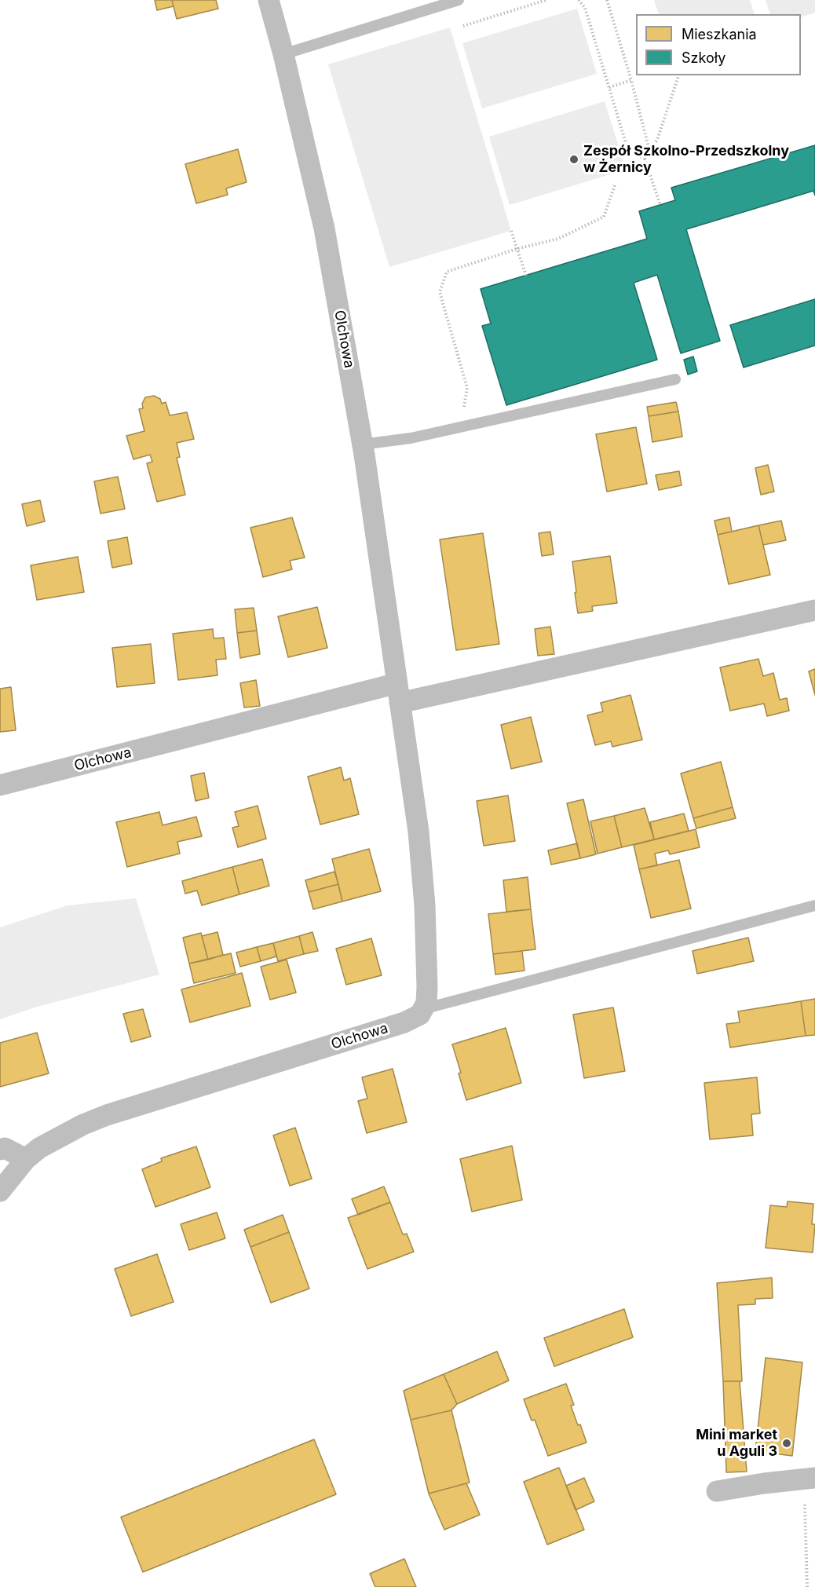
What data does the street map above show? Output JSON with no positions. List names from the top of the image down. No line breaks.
{"streets":{"street":["Olchowa"]},"places":["Zespół Szkolno-Przedszkolny w Żernicy","Mini market u Aguli 3"],"legend":["Mieszkania","Szkoły"]}
